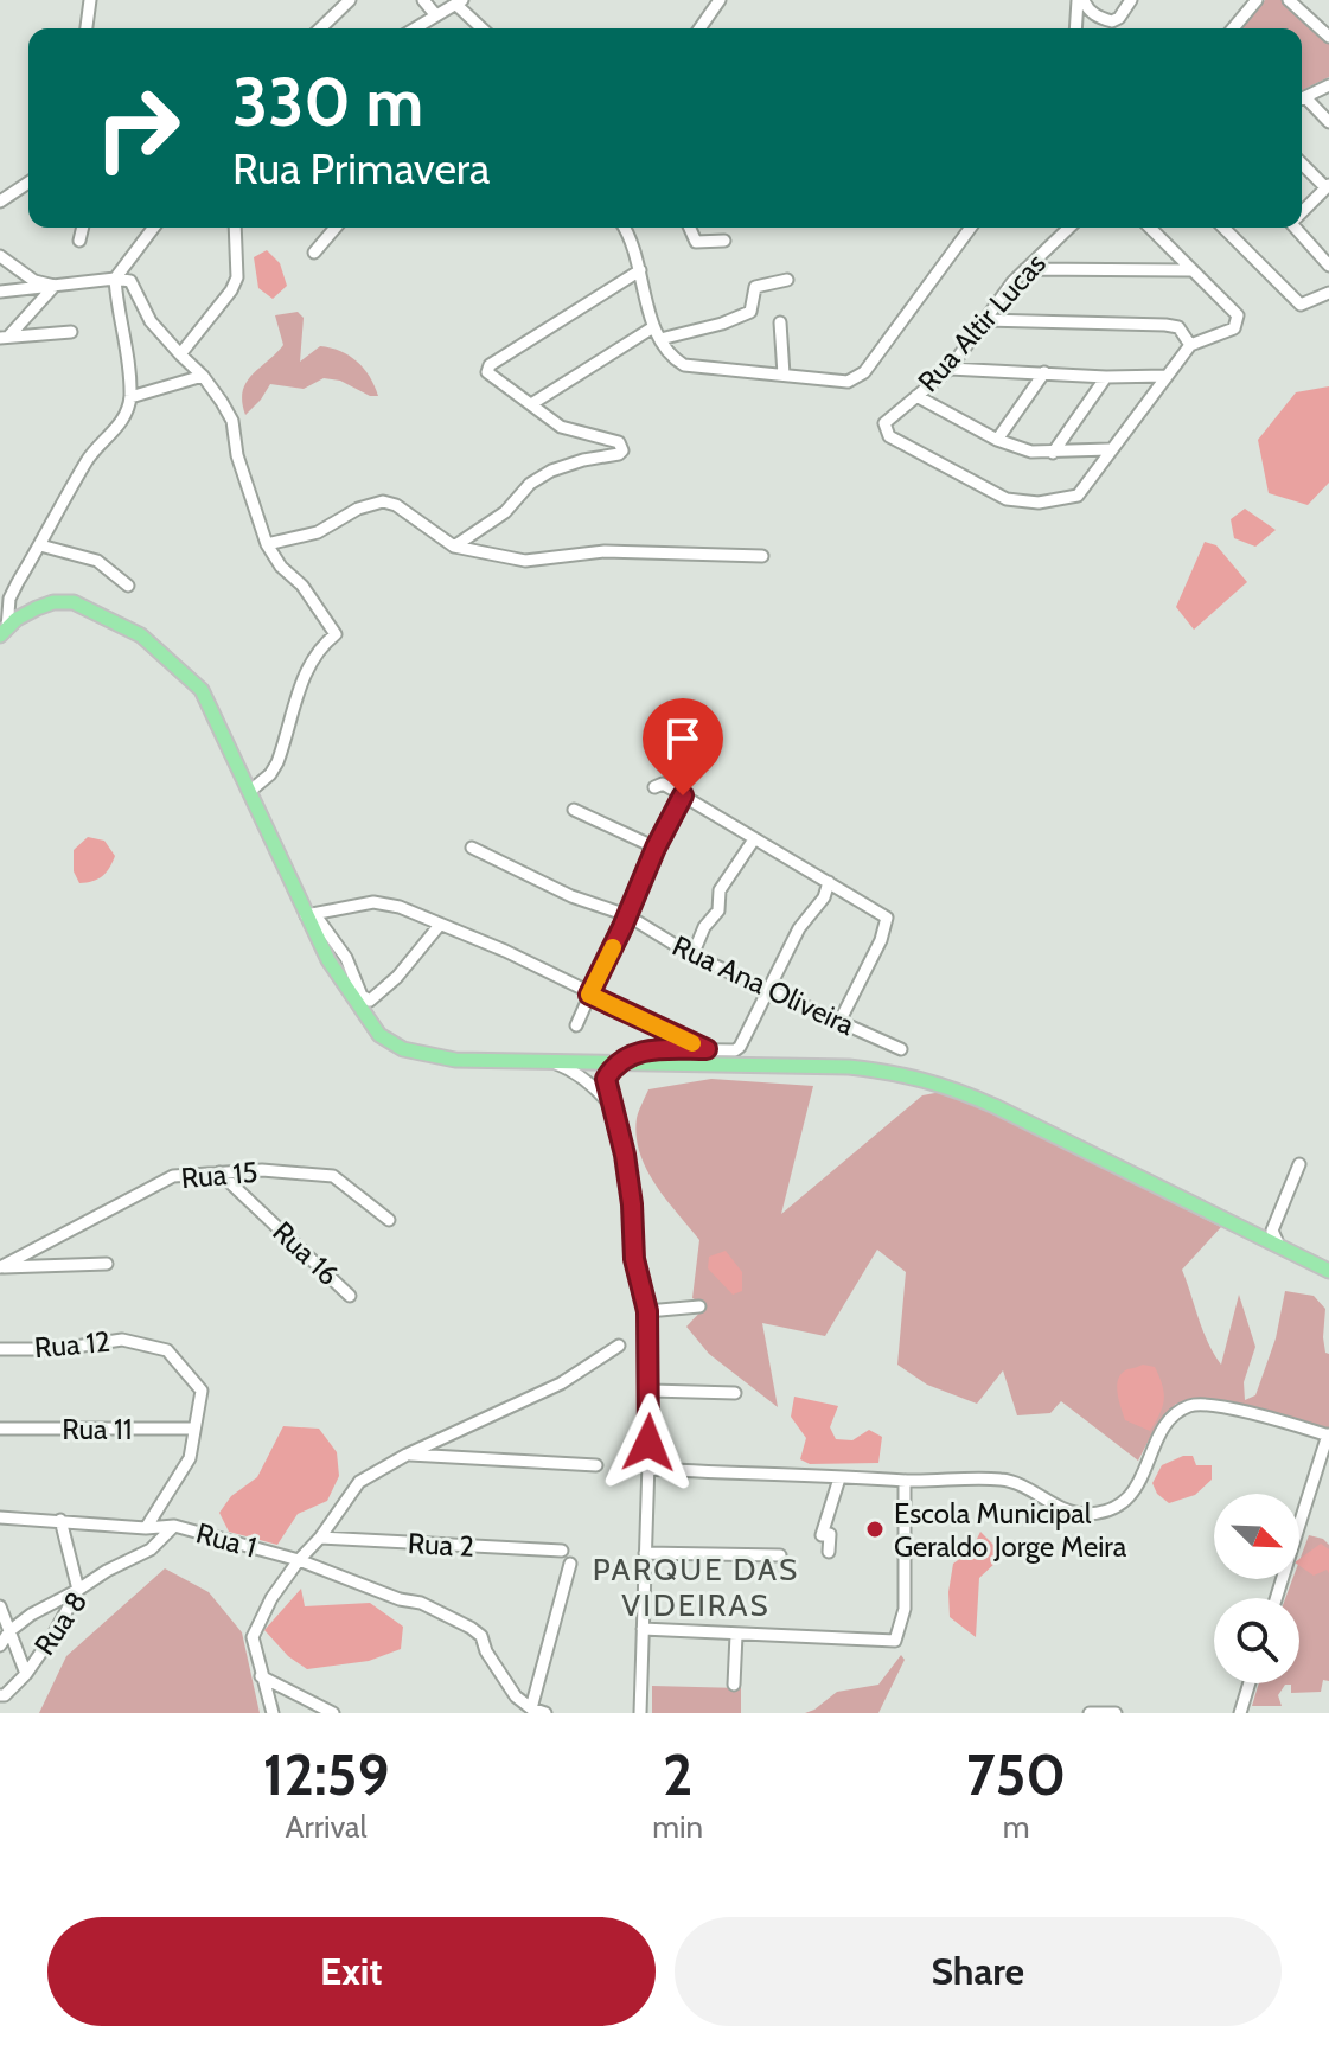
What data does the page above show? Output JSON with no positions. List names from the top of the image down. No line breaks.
{"streets":{"street":["Rua Altir Lucas","Rua Ana Oliveira","Rua 15","Rua 16","Rua 12","Rua 11","Rua 1","Rua 2","Rua 8"]},"crossings":[["Rua 15","Rua 16"],["Rua 12","Rua 11"],["Rua 12","Rua 1"],["Rua 1","Rua 8"]],"districts":["PARQUE DAS VIDEIRAS"],"places":["Escola Municipal Geraldo Jorge Meira"],"north":"bottom right","page":{"turn":["330 m","Rua Primavera"],"eta":["12:59","Arrival","2","min","750","m"],"buttons":["Exit","Share"]}}
